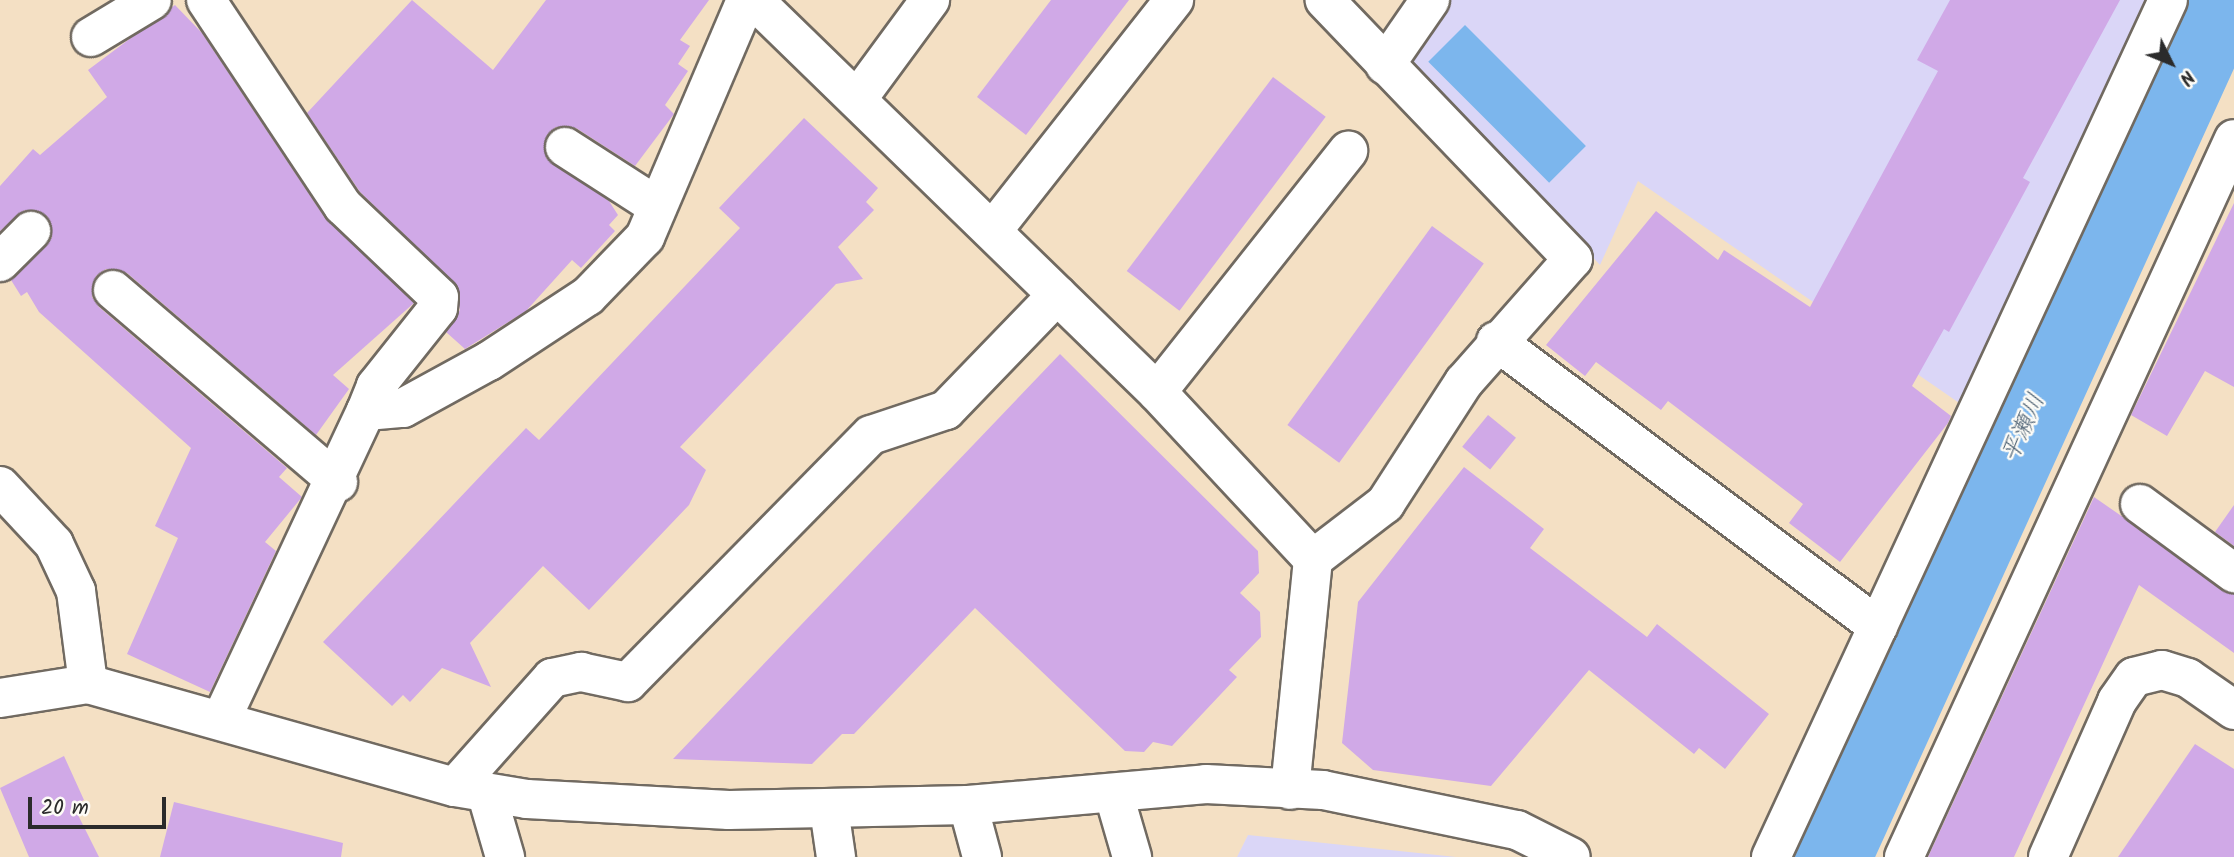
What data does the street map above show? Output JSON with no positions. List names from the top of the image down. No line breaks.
{"water":["平瀬川"],"scale_bar":"20 m","north":"bottom right"}
